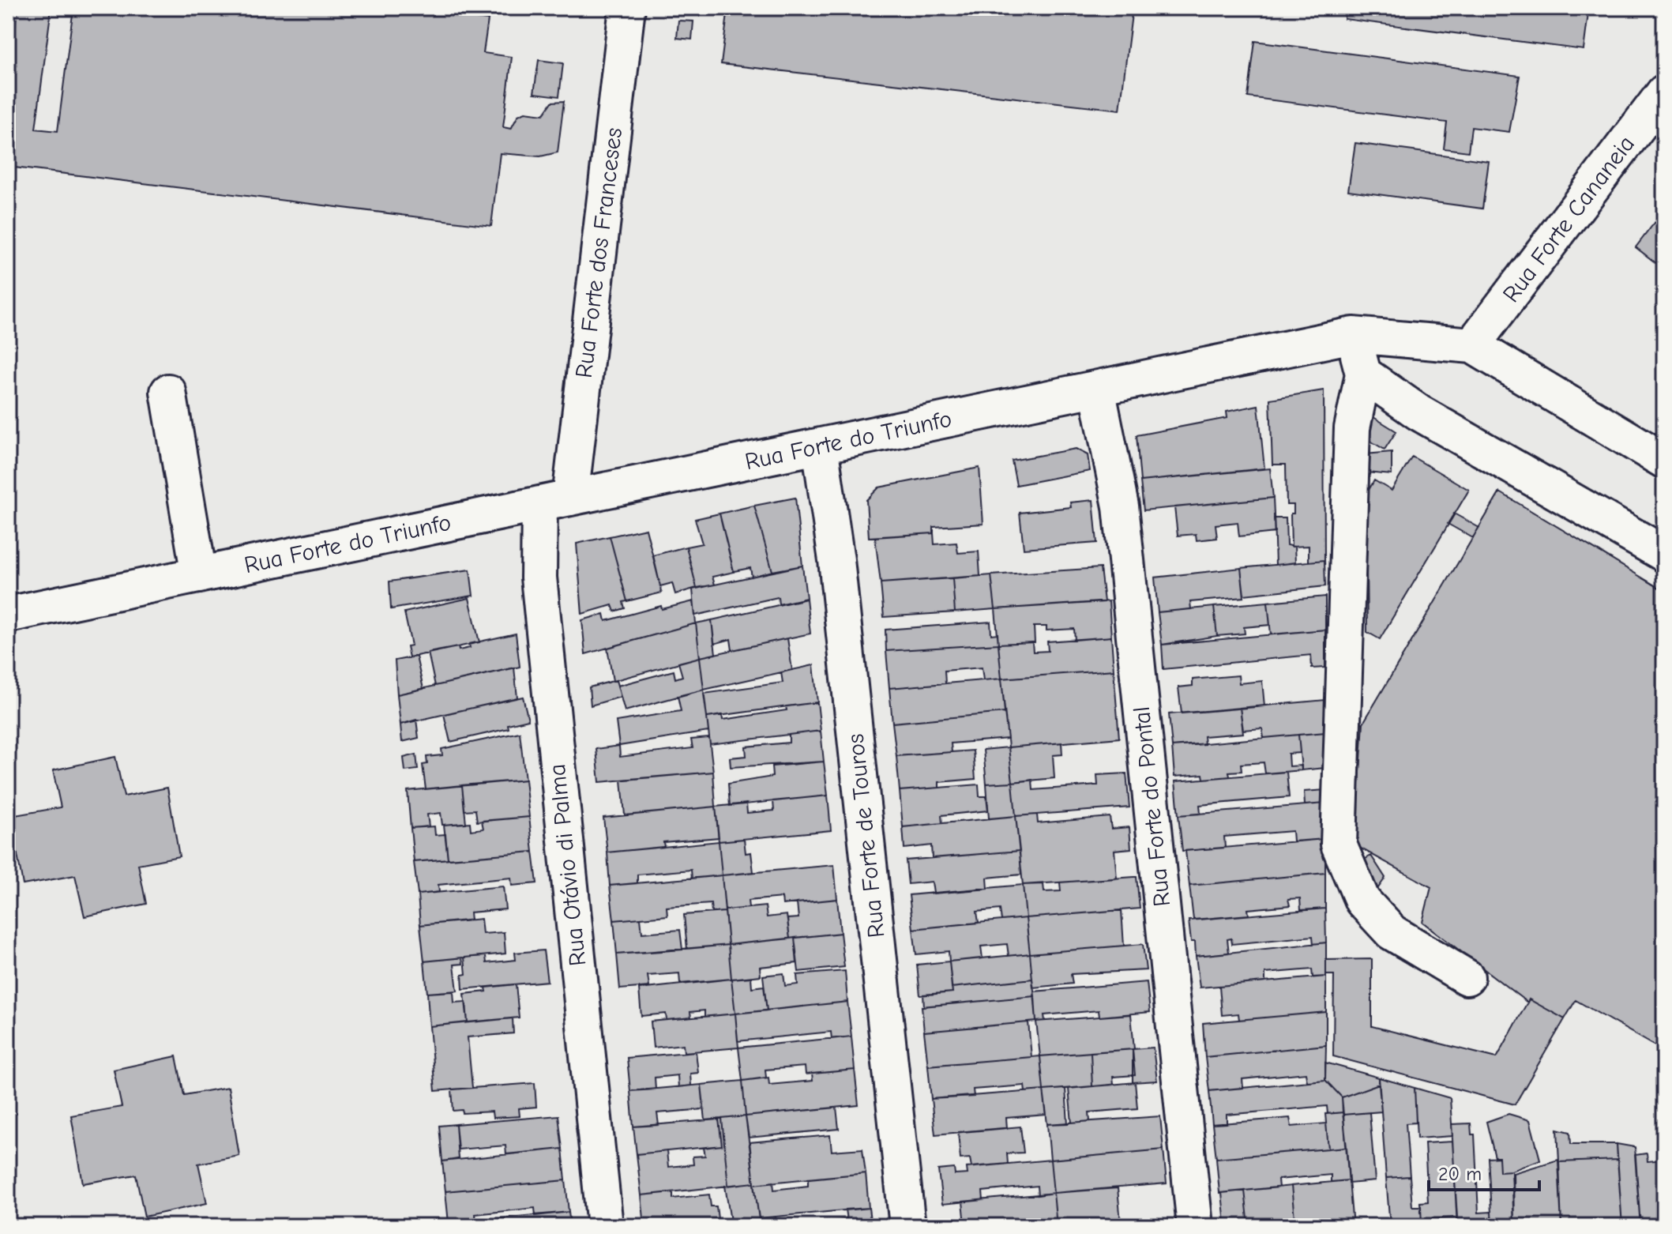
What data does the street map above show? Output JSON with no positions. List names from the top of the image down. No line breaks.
{"streets":{"street":["Rua Forte Cananeia","Rua Forte dos Franceses","Rua Forte do Triunfo","Rua Forte do Pontal","Rua Forte de Touros","Rua Otávio di Palma"]},"crossings":[["Rua Forte Cananeia","Rua Forte do Triunfo"],["Rua Forte dos Franceses","Rua Forte do Triunfo"],["Rua Forte dos Franceses","Rua Otávio di Palma"],["Rua Forte do Triunfo","Rua Forte do Pontal"],["Rua Forte do Triunfo","Rua Forte de Touros"],["Rua Forte do Triunfo","Rua Otávio di Palma"]],"scale_bar":"20 m"}
